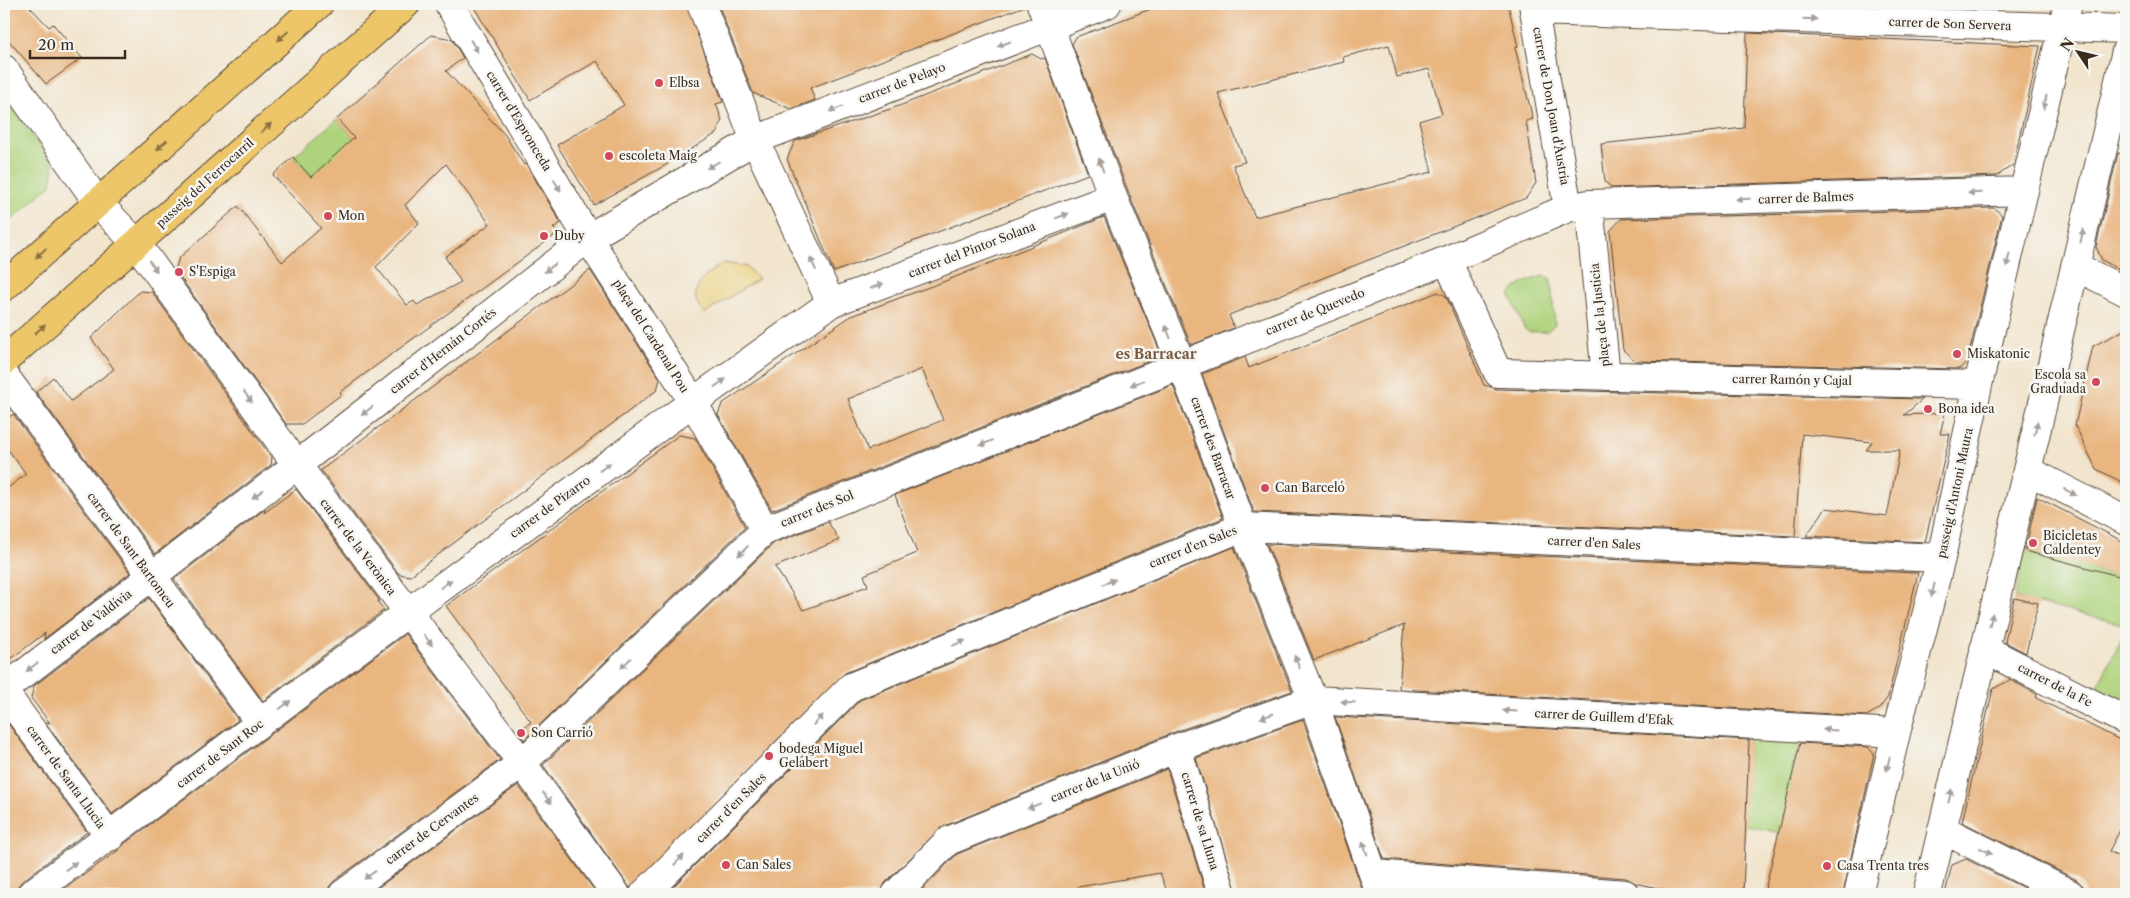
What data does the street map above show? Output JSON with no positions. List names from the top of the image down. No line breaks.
{"streets":{"main road":["passeig del Ferrocarril"],"street":["carrer de Son Servera","carrer de Pelayo","carrer de Don Joan d'Àustria","carrer d'Espronceda","carrer de Balmes","carrer del Pintor Solana","carrer de Quevedo","plaça de la Justícia","plaça del Cardenal Pou","carrer d'Hernán Cortés","carrer Ramón y Cajal","carrer des Barracar","passeig d'Antoni Maura","carrer de Pizarro","carrer des Sol","carrer d'en Sales","carrer de la Verònica","carrer de Sant Bartomeu","carrer de Valdívia","carrer de la Fe","carrer de Guillem d'Efak","carrer de Sant Roc","carrer de Santa Llucia","carrer de la Unió","carrer de sa Lluna","carrer de Cervantes"]},"crossings":[["carrer de Son Servera","carrer de Don Joan d'Àustria"],["carrer de Son Servera","passeig d'Antoni Maura"],["carrer de Pelayo","carrer des Barracar"],["carrer de Don Joan d'Àustria","carrer de Balmes"],["carrer de Don Joan d'Àustria","plaça de la Justícia"],["carrer d'Espronceda","plaça del Cardenal Pou"],["carrer d'Espronceda","carrer d'Hernán Cortés"],["passeig del Ferrocarril","carrer de la Verònica"],["carrer de Balmes","plaça de la Justícia"],["carrer de Balmes","passeig d'Antoni Maura"],["carrer del Pintor Solana","plaça del Cardenal Pou"],["carrer del Pintor Solana","carrer des Barracar"],["carrer de Quevedo","plaça de la Justícia"],["carrer de Quevedo","carrer des Barracar"],["carrer de Quevedo","carrer des Sol"],["plaça de la Justícia","carrer Ramón y Cajal"],["plaça del Cardenal Pou","carrer d'Hernán Cortés"],["plaça del Cardenal Pou","carrer de Pizarro"],["carrer d'Hernán Cortés","carrer de la Verònica"],["carrer d'Hernán Cortés","carrer de Valdívia"],["carrer Ramón y Cajal","passeig d'Antoni Maura"],["carrer des Barracar","carrer des Sol"],["carrer des Barracar","carrer d'en Sales"],["carrer des Barracar","carrer de Guillem d'Efak"],["carrer des Barracar","carrer de la Unió"],["passeig d'Antoni Maura","carrer d'en Sales"],["passeig d'Antoni Maura","carrer de Guillem d'Efak"],["carrer de Pizarro","carrer de la Verònica"],["carrer de Pizarro","carrer de Sant Roc"],["carrer des Sol","carrer de la Verònica"],["carrer des Sol","carrer de Cervantes"],["carrer de la Verònica","carrer de Valdívia"],["carrer de la Verònica","carrer de Sant Roc"],["carrer de la Verònica","carrer de Cervantes"],["carrer de Sant Bartomeu","carrer de Valdívia"],["carrer de Sant Bartomeu","carrer de Sant Roc"],["carrer de Valdívia","carrer de Santa Llucia"],["carrer de Guillem d'Efak","carrer de la Unió"],["carrer de Sant Roc","carrer de Santa Llucia"],["carrer de la Unió","carrer de sa Lluna"]],"one_way":["carrer de Son Servera","carrer de Pelayo","carrer de Balmes","carrer del Pintor Solana","carrer d'Hernán Cortés","carrer des Barracar","carrer de Pizarro","carrer des Sol","carrer d'en Sales","carrer de la Verònica","carrer de Valdívia","carrer de Sant Roc","carrer de la Unió","carrer de Cervantes"],"districts":["es Barracar"],"places":["Elbsa","escoleta Maig","Mon","Duby","S'Espiga","Miskatonic","Escola sa Graduada","Bona idea","Can Barceló","Bicicletas Caldentey","Son Carrió","bodega Miguel Gelabert","Can Sales","Casa Trenta tres"],"scale_bar":"20 m","north":"top left"}
